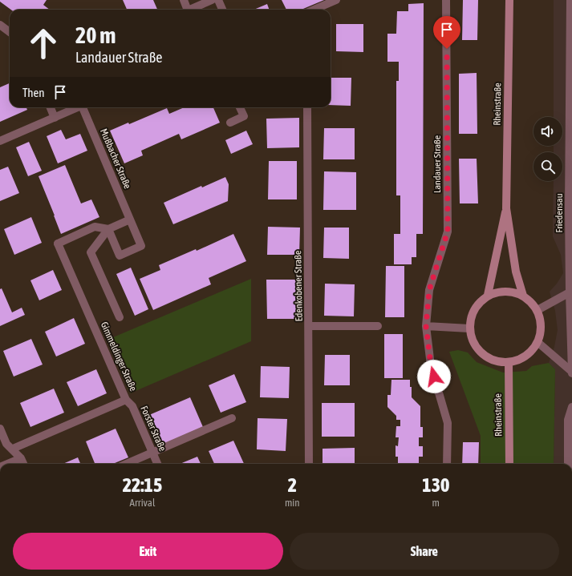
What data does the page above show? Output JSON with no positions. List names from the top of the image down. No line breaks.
{"streets":{"main road":["Rheinstraße"],"street":["Mußbacher Straße","Landauer Straße","Friedensau","Edenkobener Straße","Gimmeldinger Straße","Forster Straße"]},"crossings":[["Mußbacher Straße","Gimmeldinger Straße"],["Gimmeldinger Straße","Forster Straße"]],"page":{"turn":["20 m","Landauer Straße"],"then":"Then","eta":["22:15","Arrival","2","min","130","m"],"buttons":["Exit","Share"]}}
